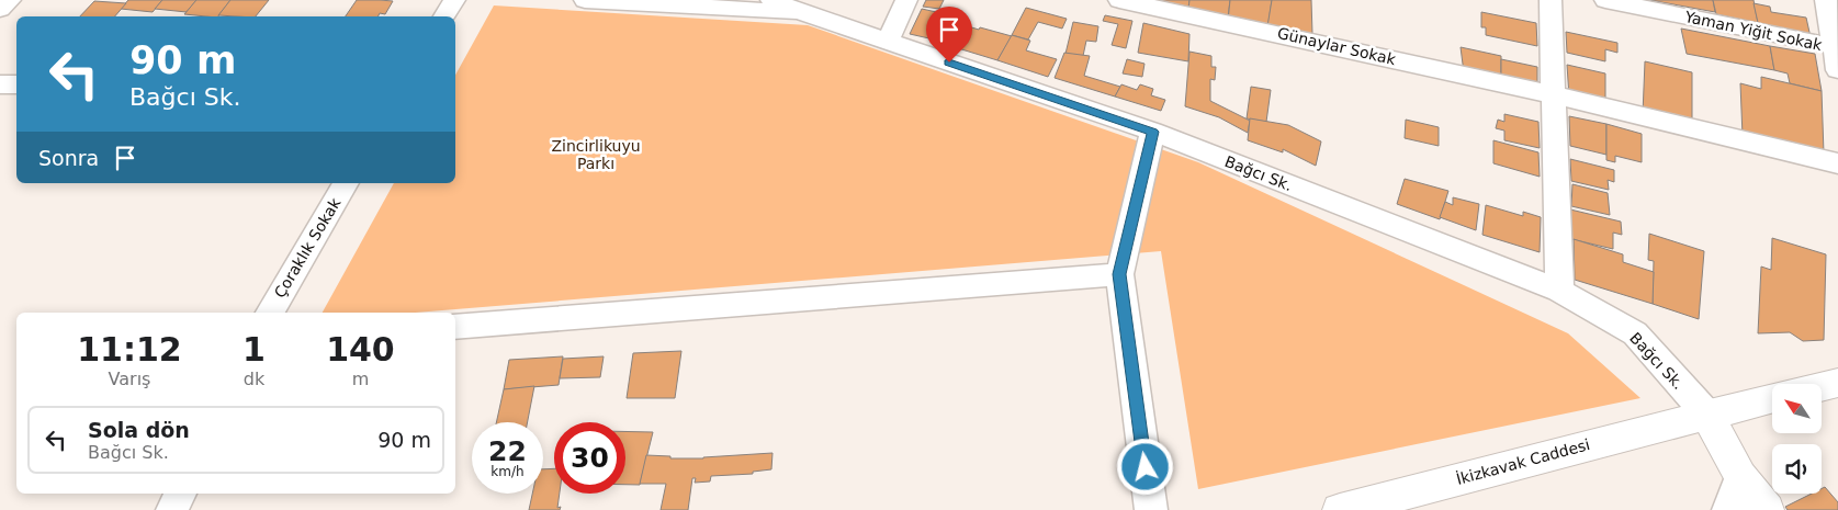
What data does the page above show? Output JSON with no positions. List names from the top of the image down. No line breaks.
{"streets":{"street":["Yaman Yiğit Sokak","Günaylar Sokak","Bağcı Sk.","Çoraklık Sokak","İkizkavak Caddesi"]},"crossings":[["Bağcı Sk.","İkizkavak Caddesi"]],"parks":["Zincirlikuyu Parkı"],"north":"top left","page":{"turn":["90 m","Bağcı Sk."],"then":"Sonra","eta":["11:12","Varış","1","dk","140","m"],"list":[{"name":"Sola dön","note":"Bağcı Sk.","value":"90 m"}],"speed":"22 km/h","limit":"30"}}
